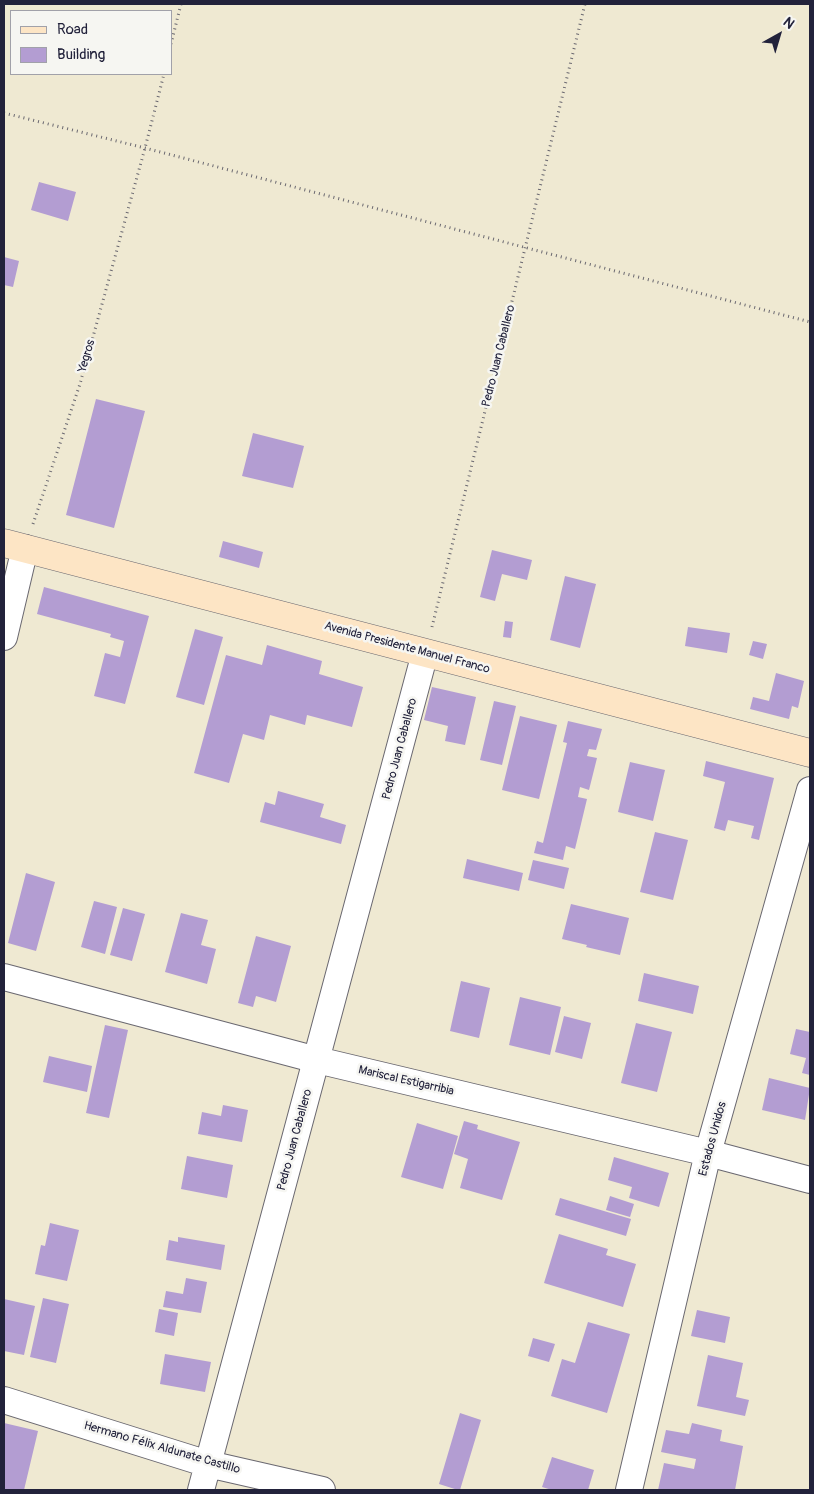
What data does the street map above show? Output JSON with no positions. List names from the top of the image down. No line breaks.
{"streets":{"main road":["Avenida Presidente Manuel Franco"],"street":["Pedro Juan Caballero","Mariscal Estigarribia","Estados Unidos","Hermano Félix Aldunate Castillo"],"path":["Yegros"]},"crossings":[["Yegros","Avenida Presidente Manuel Franco"],["Pedro Juan Caballero","Avenida Presidente Manuel Franco"],["Pedro Juan Caballero","Mariscal Estigarribia"],["Pedro Juan Caballero","Hermano Félix Aldunate Castillo"],["Mariscal Estigarribia","Estados Unidos"]],"legend":["Road","Building"],"north":"top right"}
